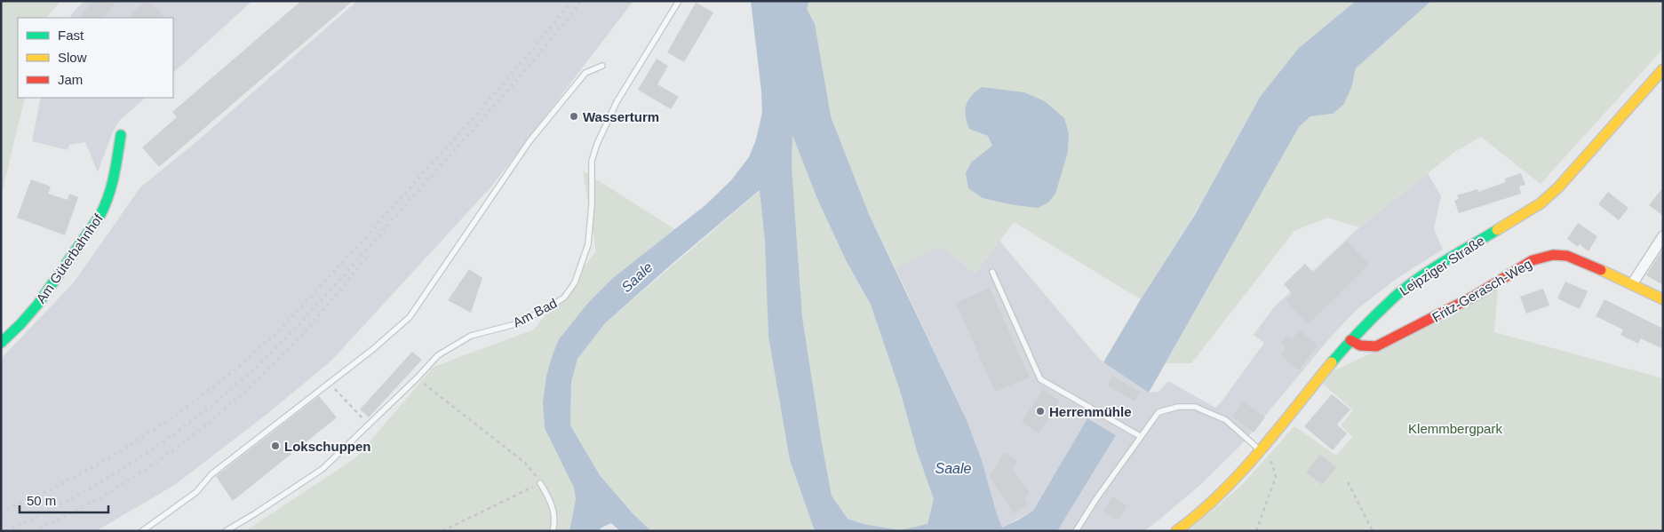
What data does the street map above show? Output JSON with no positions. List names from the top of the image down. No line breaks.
{"streets":{"street":["Am Güterbahnhof","Leipziger Straße","Fritz-Gerasch-Weg"],"lane":["Am Bad"]},"crossings":[["Leipziger Straße","Fritz-Gerasch-Weg"]],"water":["Saale"],"parks":["Klemmbergpark"],"places":["Wasserturm","Herrenmühle","Lokschuppen"],"legend":["Fast","Slow","Jam"],"scale_bar":"50 m"}
